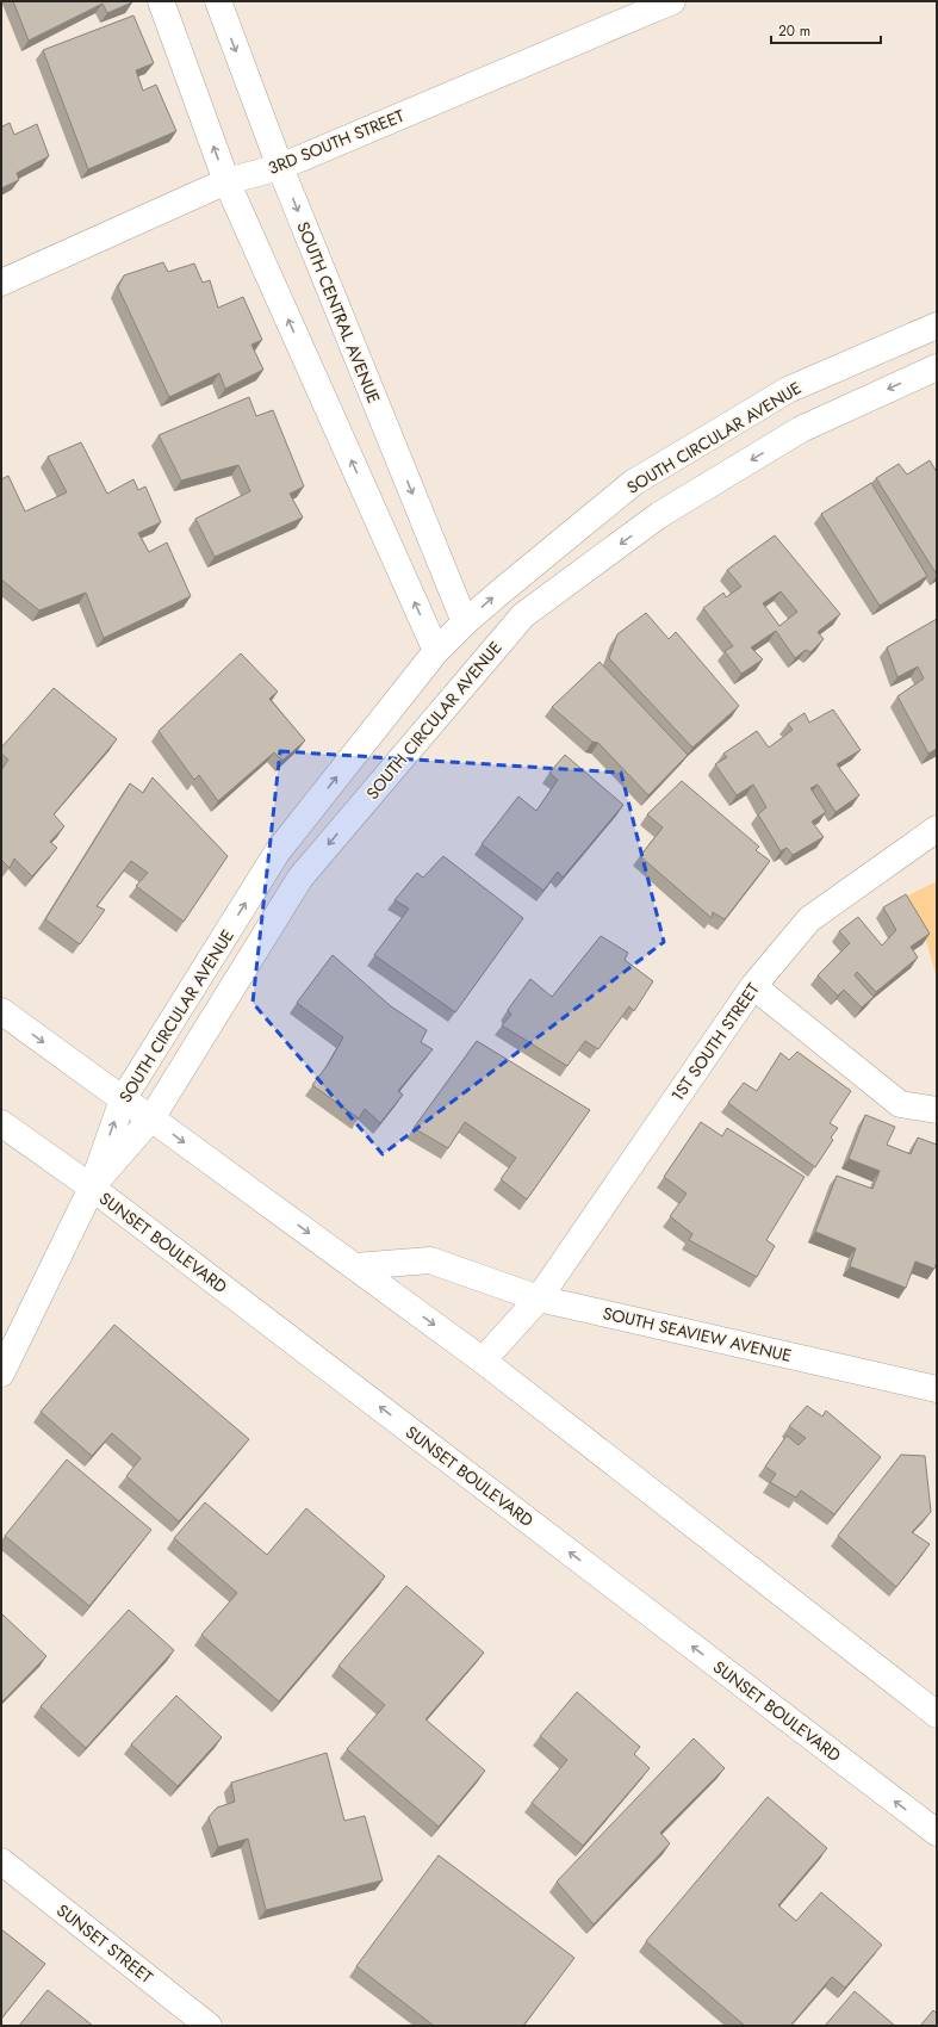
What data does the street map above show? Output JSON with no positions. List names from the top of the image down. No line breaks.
{"streets":{"main road":["3RD SOUTH STREET","SOUTH CENTRAL AVENUE","SOUTH CIRCULAR AVENUE","1ST SOUTH STREET","SUNSET BOULEVARD","SOUTH SEAVIEW AVENUE","SUNSET STREET"]},"crossings":[["3RD SOUTH STREET","SOUTH CENTRAL AVENUE"],["SOUTH CENTRAL AVENUE","SOUTH CIRCULAR AVENUE"],["SOUTH CIRCULAR AVENUE","SUNSET BOULEVARD"],["1ST SOUTH STREET","SOUTH SEAVIEW AVENUE"]],"scale_bar":"20 m"}
